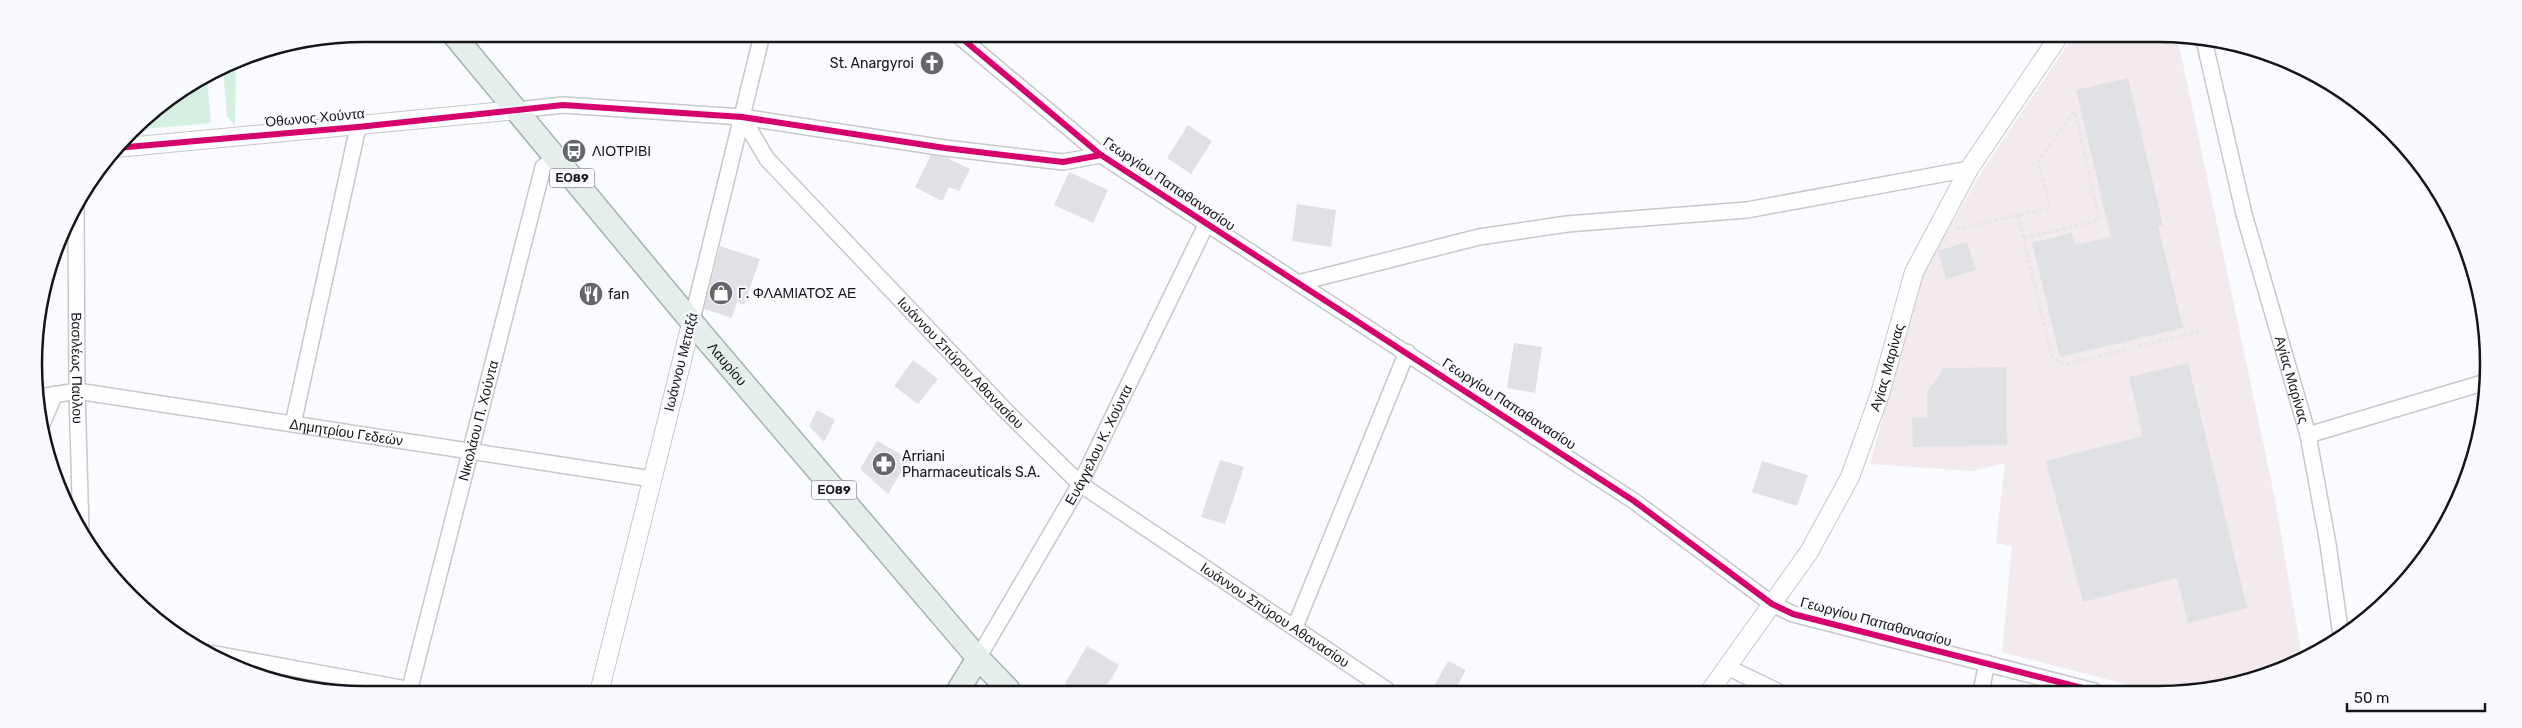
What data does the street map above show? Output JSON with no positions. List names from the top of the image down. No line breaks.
{"streets":{"main road":["ΕΟ89","Λαυρίου"],"street":["Όθωνος Χούντα","Γεωργίου Παπαθανασίου","Ιωάννου Μεταξά","Ιωάννου Σπύρου Αθανασίου","Αγίας Μαρίνας","Βασιλέως Παύλου","Νικολάου Π. Χούντα","Δημητρίου Γεδεών","Ευάγγελου Κ. Χούντα"]},"crossings":[["Όθωνος Χούντα","Λαυρίου"],["Γεωργίου Παπαθανασίου","Αγίας Μαρίνας"],["Γεωργίου Παπαθανασίου","Ευάγγελου Κ. Χούντα"],["Ιωάννου Μεταξά","Ιωάννου Σπύρου Αθανασίου"],["Ιωάννου Μεταξά","Λαυρίου"],["Ιωάννου Μεταξά","Δημητρίου Γεδεών"],["Ιωάννου Σπύρου Αθανασίου","Ευάγγελου Κ. Χούντα"],["Λαυρίου","Νικολάου Π. Χούντα"],["Λαυρίου","Ευάγγελου Κ. Χούντα"],["Βασιλέως Παύλου","Δημητρίου Γεδεών"],["Νικολάου Π. Χούντα","Δημητρίου Γεδεών"]],"places":{"church":["St. Anargyroi"],"bus stop":["ΛΙΟΤΡΙΒΙ"],"shop":["Γ. ΦΛΑΜΙΑΤΟΣ ΑΕ"],"restaurant":["fan"],"pharmacy":["Arriani Pharmaceuticals S.A."]},"scale_bar":"50 m"}
